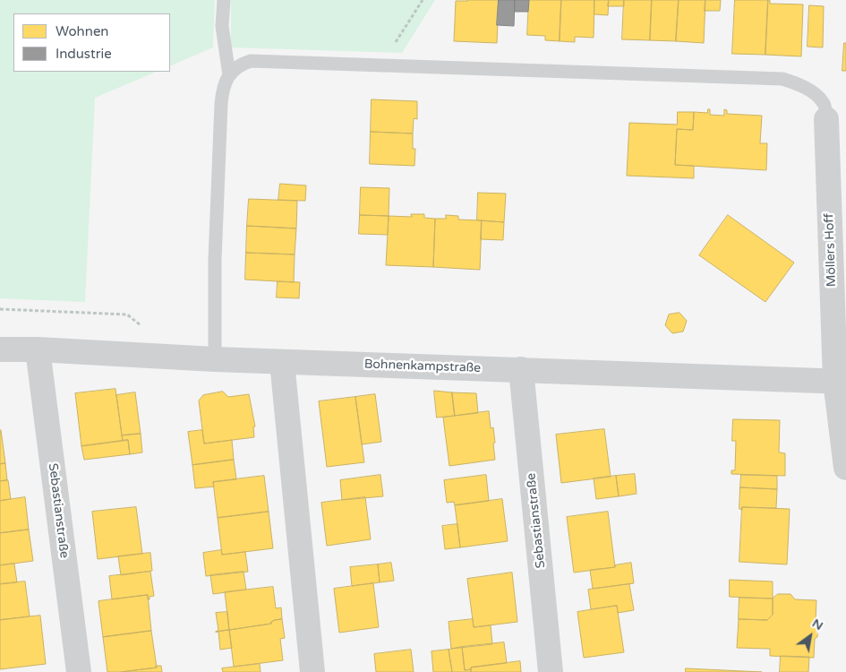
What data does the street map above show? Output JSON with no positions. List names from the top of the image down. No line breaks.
{"streets":{"street":["Möllers Hoff","Bohnenkampstraße","Sebastianstraße"]},"crossings":[["Möllers Hoff","Bohnenkampstraße"],["Bohnenkampstraße","Sebastianstraße"]],"legend":["Wohnen","Industrie"],"north":"top right"}
